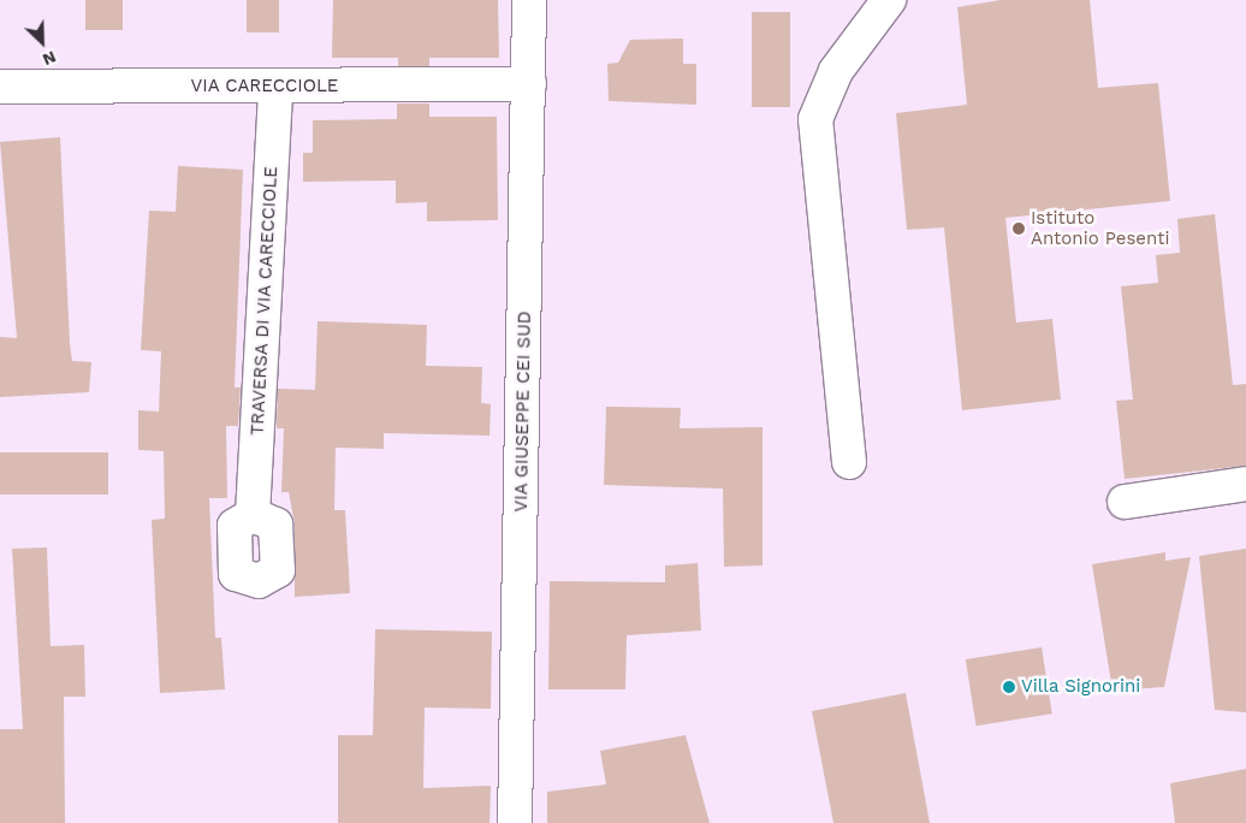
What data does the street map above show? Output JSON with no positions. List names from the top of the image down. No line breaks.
{"streets":{"street":["VIA CARECCIOLE","TRAVERSA DI VIA CARECCIOLE","VIA GIUSEPPE CEI SUD"]},"crossings":[["VIA CARECCIOLE","TRAVERSA DI VIA CARECCIOLE"],["VIA CARECCIOLE","VIA GIUSEPPE CEI SUD"]],"places":["Istituto Antonio Pesenti","Villa Signorini"],"north":"bottom right"}
